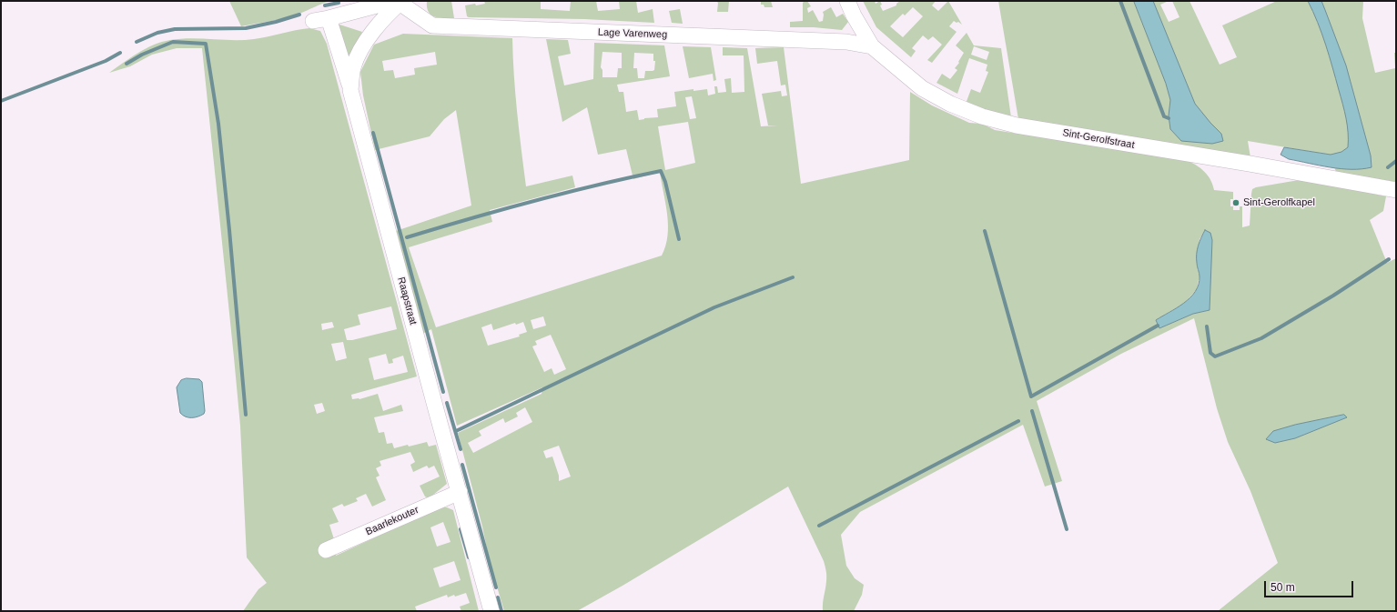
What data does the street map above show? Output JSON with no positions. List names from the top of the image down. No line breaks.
{"streets":{"street":["Lage Varenweg","Sint-Gerolfstraat","Raapstraat","Baarlekouter"]},"crossings":[["Lage Varenweg","Sint-Gerolfstraat"],["Lage Varenweg","Raapstraat"],["Raapstraat","Baarlekouter"]],"places":["Sint-Gerolfkapel"],"scale_bar":"50 m"}
